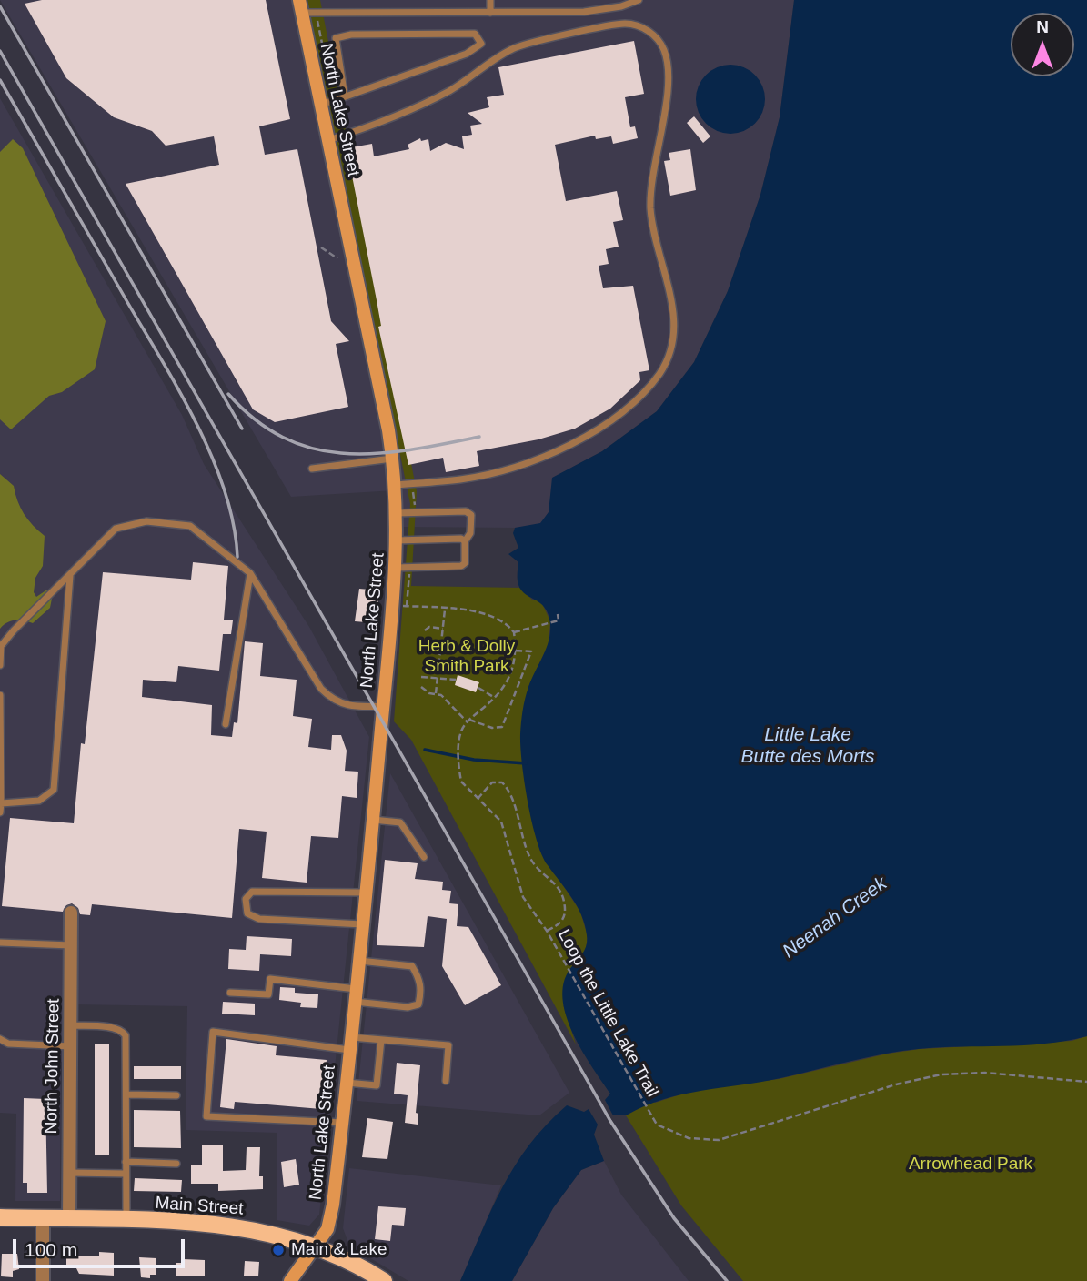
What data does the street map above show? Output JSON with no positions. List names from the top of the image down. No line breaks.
{"streets":{"main road":["North Lake Street","Main Street"],"street":["North John Street"],"path":["Loop the Little Lake Trail"]},"crossings":[["North Lake Street","Main Street"],["North John Street","Main Street"]],"water":["Little Lake Butte des Morts","Neenah Creek"],"parks":["Herb & Dolly Smith Park","Arrowhead Park"],"places":["Main & Lake"],"scale_bar":"100 m","north":"top"}
